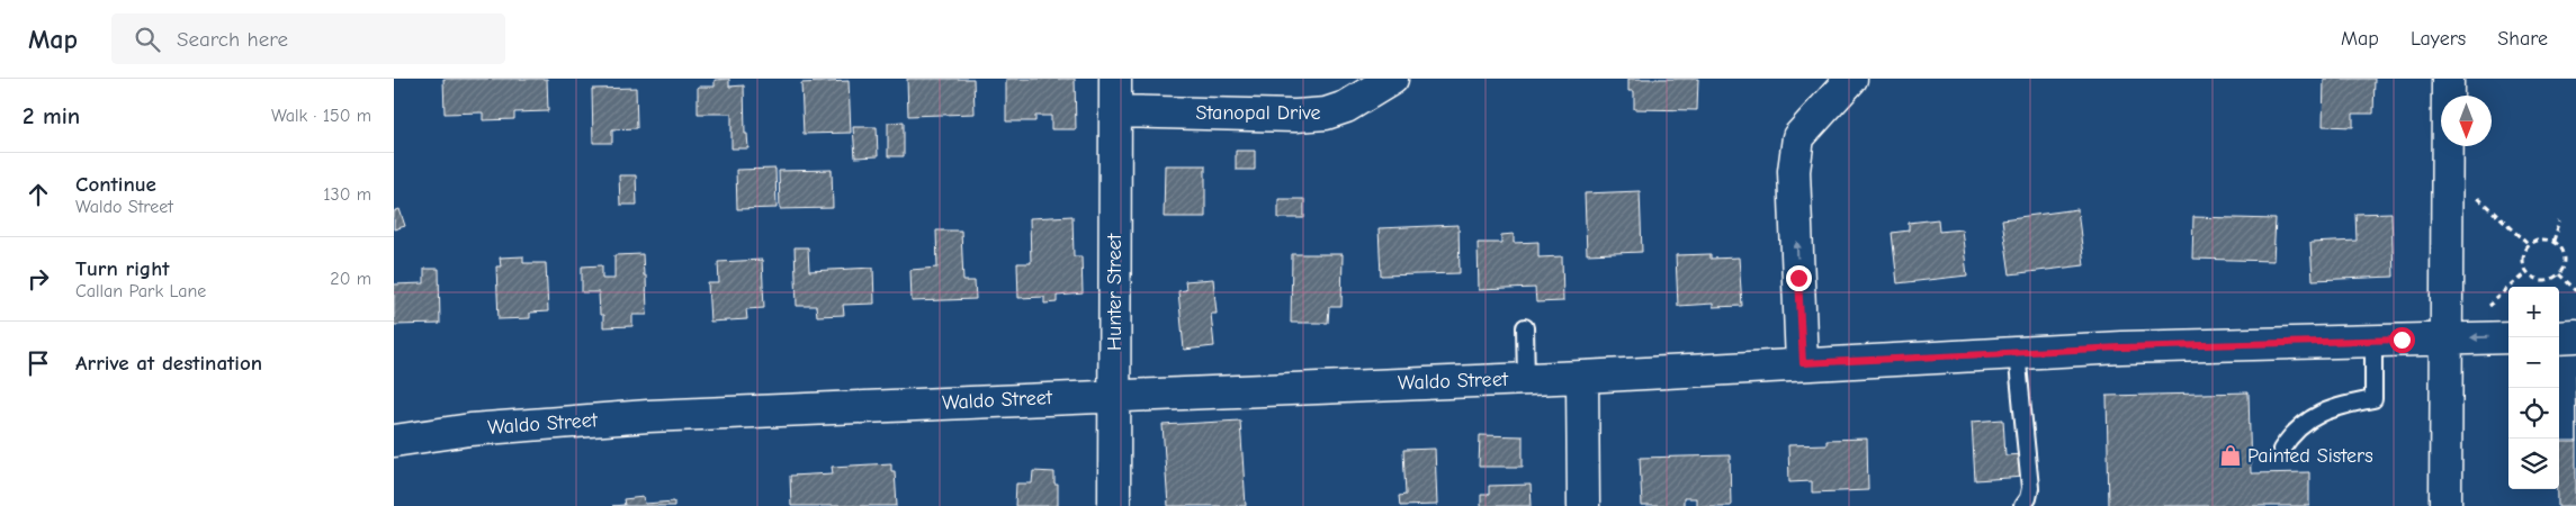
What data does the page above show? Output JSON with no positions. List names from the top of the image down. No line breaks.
{"streets":{"street":["Stanopal Drive","Hunter Street","Waldo Street"]},"crossings":[["Stanopal Drive","Hunter Street"],["Hunter Street","Waldo Street"]],"places":{"shop":["Painted Sisters"]},"north":"bottom","page":{"header":"Map","search":"Search here","nav":["Map","Layers","Share"],"heading":["2 min","Walk · 150 m"],"list":[["Continue","Waldo Street","130 m"],["Turn right","Callan Park Lane","20 m"],"Arrive at destination"],"map_buttons":["+","−"]}}
